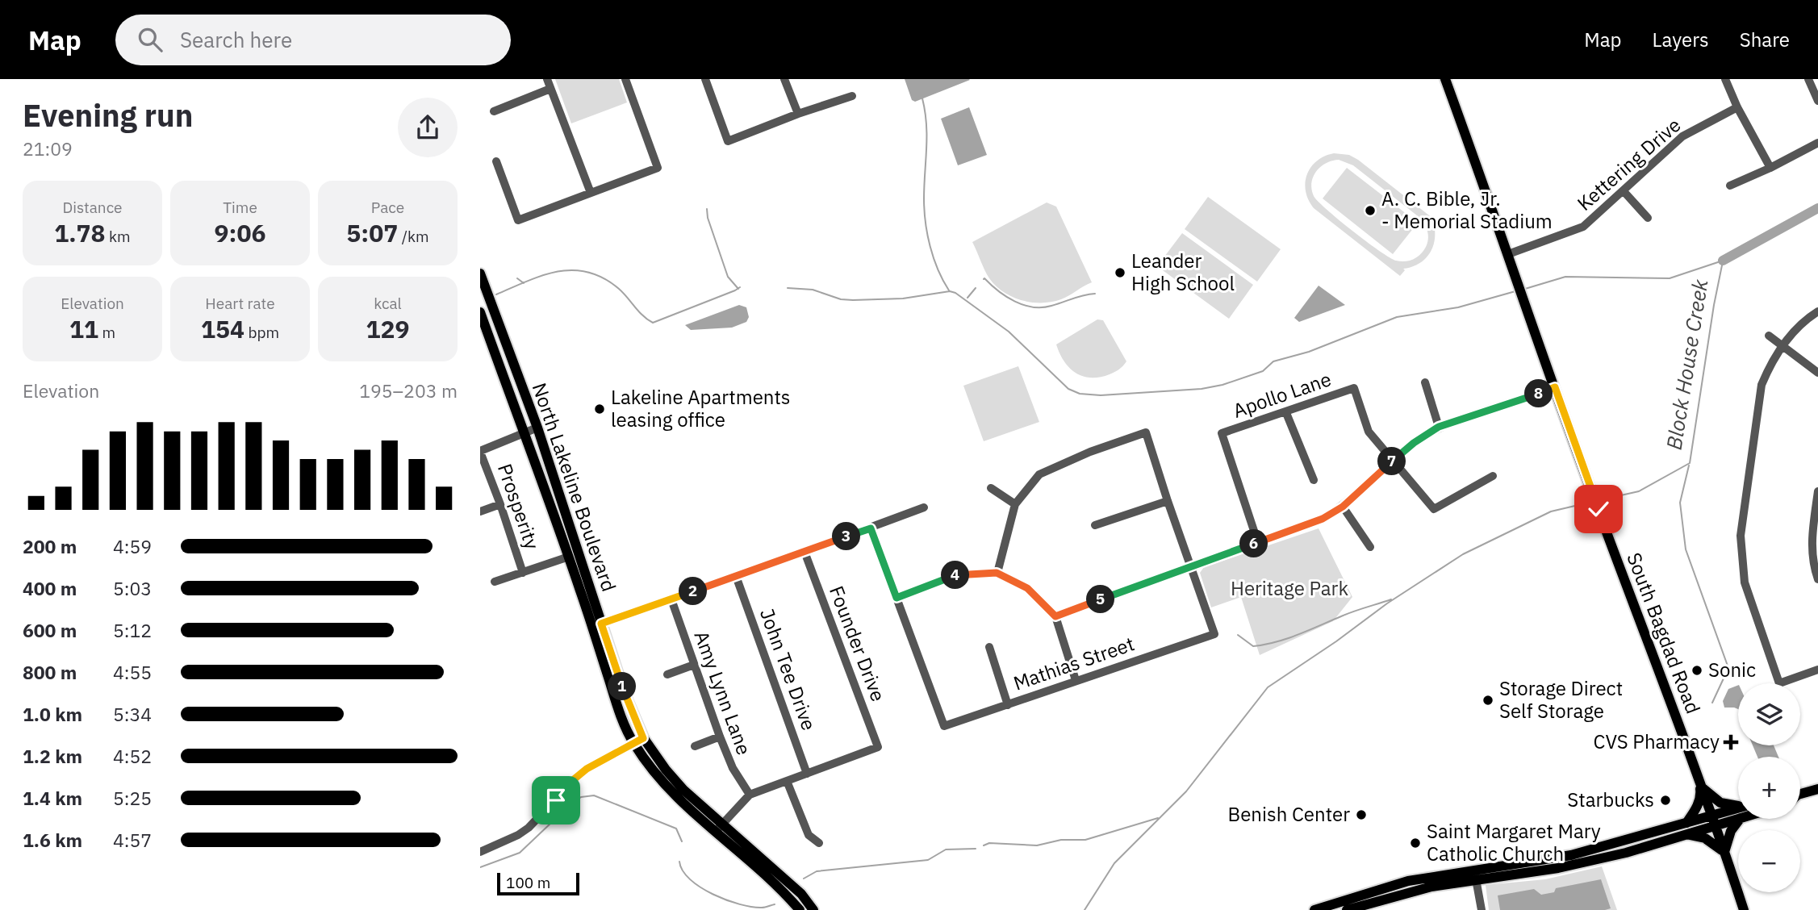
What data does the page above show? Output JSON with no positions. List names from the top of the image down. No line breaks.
{"streets":{"main road":["North Lakeline Boulevard","South Bagdad Road"],"street":["Kettering Drive","Apollo Lane","Prosperity","Founder Drive","Mathias Street","John Tee Drive","Amy Lynn Lane"]},"crossings":[["Kettering Drive","South Bagdad Road"],["Founder Drive","John Tee Drive"]],"water":["Block House Creek"],"parks":["Heritage Park"],"places":{"other":["A. C. Bible, Jr. - Memorial Stadium","Leander High School","Lakeline Apartments leasing office","Sonic","Storage Direct Self Storage","Starbucks","Benish Center","Saint Margaret Mary Catholic Church"],"health":["CVS Pharmacy"]},"scale_bar":"100 m","page":{"header":"Map","search":"Search here","nav":["Map","Layers","Share"],"heading":["Evening run","21:09"],"stats":[["Distance","1.78 km"],["Time","9:06"],["Pace","5:07 /km"],["Elevation","11 m"],["Heart rate","154 bpm"],["kcal","129"]],"chart":["Elevation","195–203 m"],"pins":["8","7","3","6","4","2","5","1"],"list":[{"name":"200 m","note":"4:59"},{"name":"400 m","note":"5:03"},{"name":"600 m","note":"5:12"},{"name":"800 m","note":"4:55"},{"name":"1.0 km","note":"5:34"},{"name":"1.2 km","note":"4:52"},{"name":"1.4 km","note":"5:25"},{"name":"1.6 km","note":"4:57"}],"map_buttons":["+","−"],"scale":"100 m"}}
